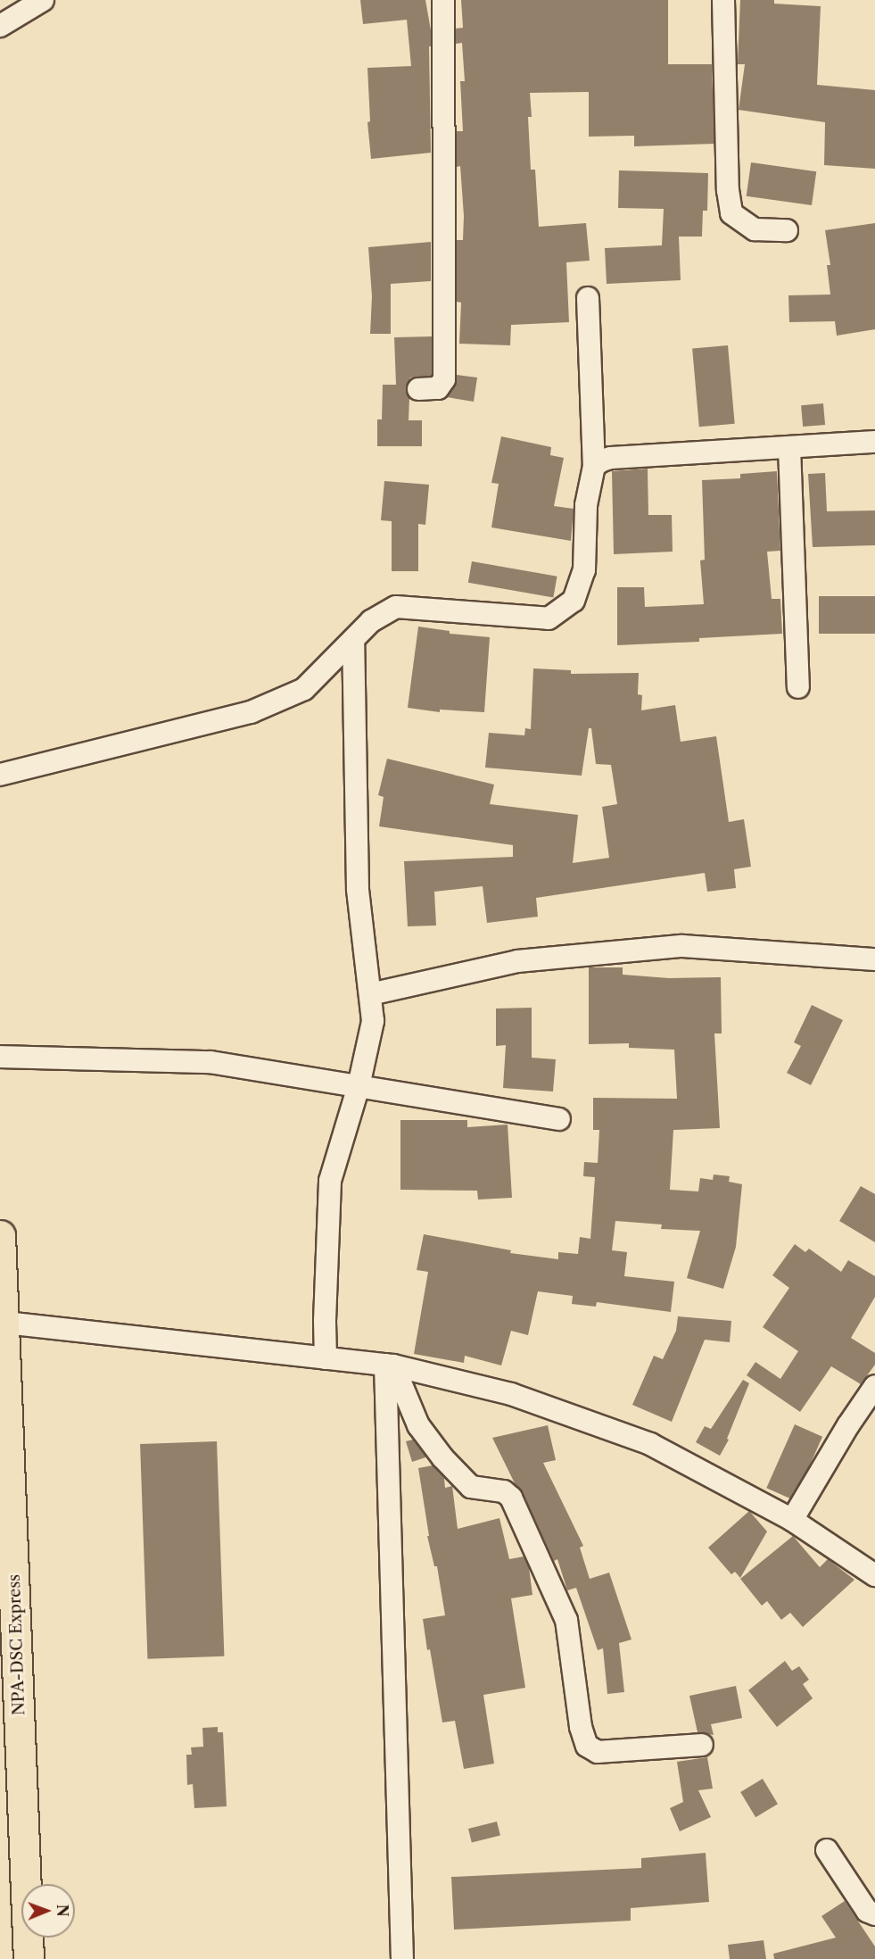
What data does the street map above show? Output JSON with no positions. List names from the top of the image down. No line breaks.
{"streets":{"main road":["NPA-DSC Express"]},"north":"right"}
